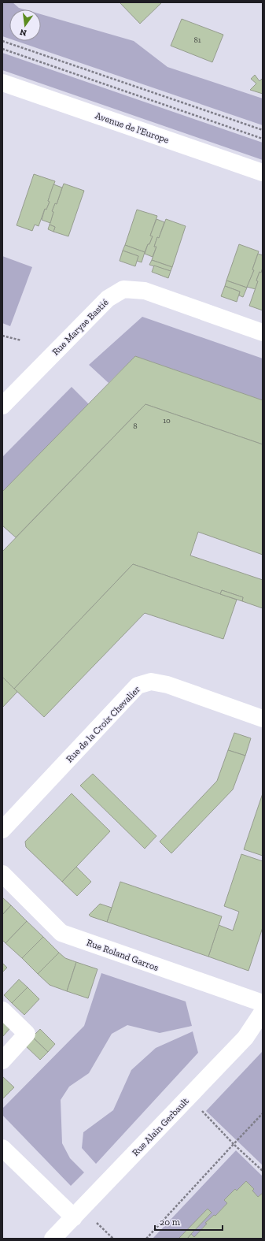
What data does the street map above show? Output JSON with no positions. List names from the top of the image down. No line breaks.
{"streets":{"street":["Avenue de l'Europe","Rue Maryse Bastié","Rue de la Croix Chevalier","Rue Roland Garros","Rue Alain Gerbault"]},"house_numbers":["81","10","8"],"scale_bar":"20 m","north":"bottom"}
